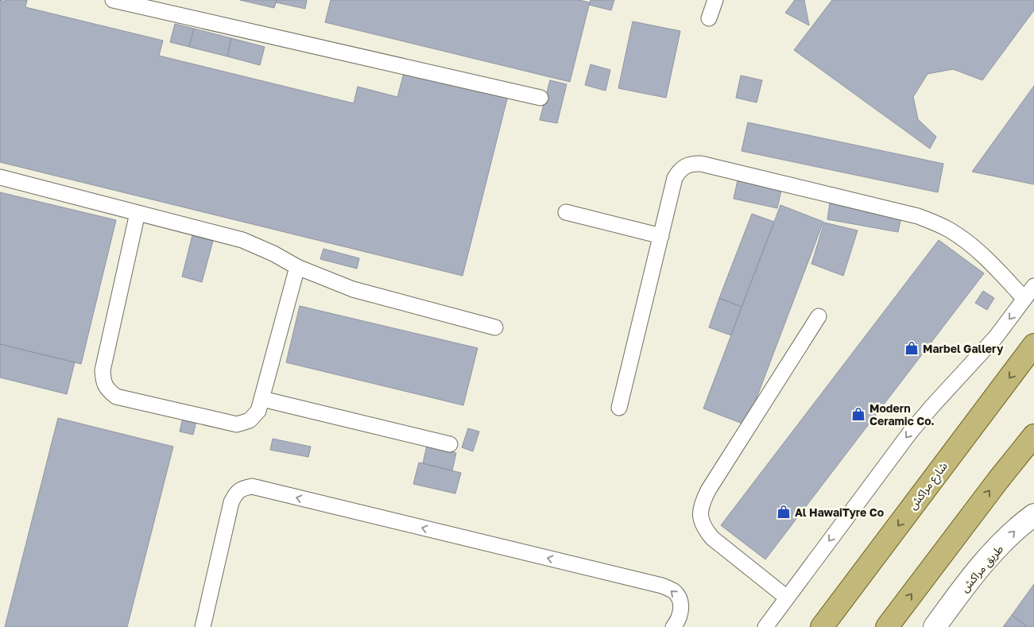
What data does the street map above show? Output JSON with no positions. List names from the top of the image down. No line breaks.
{"streets":{"main road":["شارع مراكش"],"street":["طريق مراكش"]},"one_way":["طريق مراكش"],"places":{"shop":["Marbel Gallery","Modern Ceramic Co.","Al HawaiTyre Co"]}}
